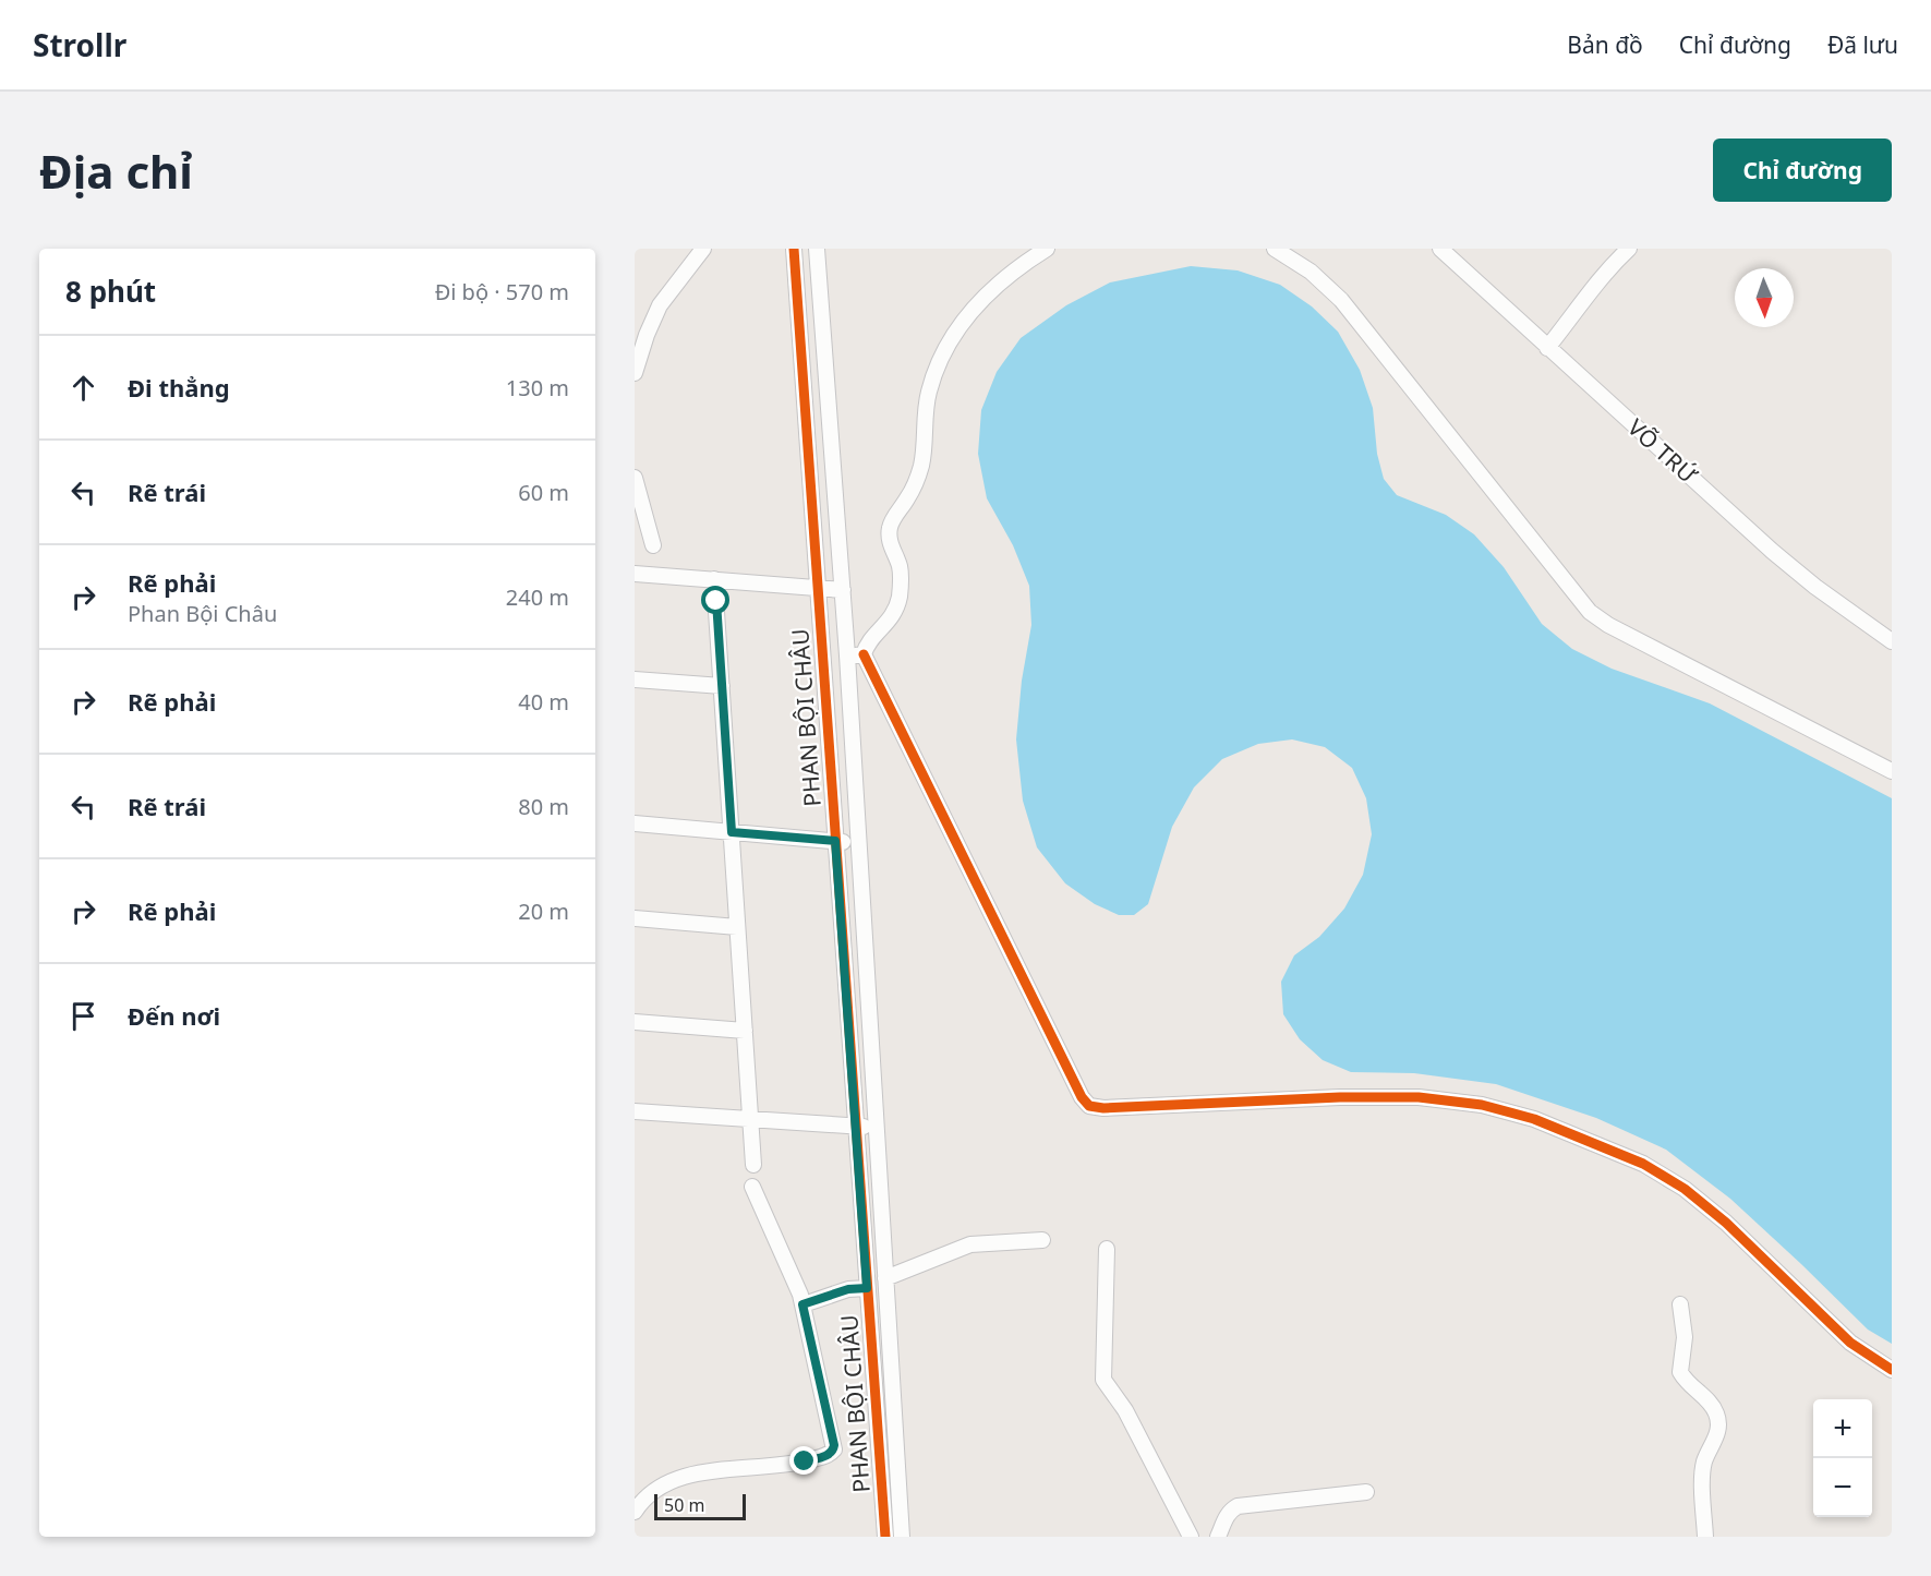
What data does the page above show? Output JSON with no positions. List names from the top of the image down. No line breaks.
{"streets":{"street":["VÕ TRỨ","PHAN BỘI CHÂU"]},"scale_bar":"50 m","north":"bottom","page":{"header":"Strollr","nav":["Bản đồ","Chỉ đường","Đã lưu"],"buttons":"Chỉ đường","title":"Địa chỉ","heading":["8 phút","Đi bộ · 570 m"],"list":[["Đi thẳng","130 m"],["Rẽ trái","60 m"],["Rẽ phải","Phan Bội Châu","240 m"],["Rẽ phải","40 m"],["Rẽ trái","80 m"],["Rẽ phải","20 m"],"Đến nơi"],"map_buttons":["+","−"],"scale":"50 m"}}
